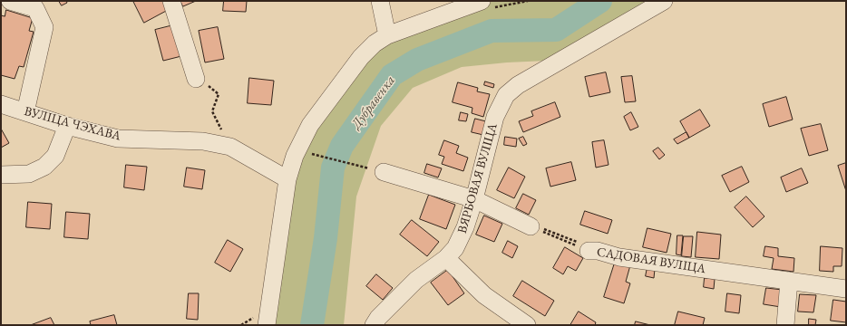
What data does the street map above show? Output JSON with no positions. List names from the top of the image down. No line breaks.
{"streets":{"street":["ВУЛІЦА ЧЭХАВА","ВЯРБОВАЯ ВУЛІЦА","САДОВАЯ ВУЛІЦА"]},"water":["Дубравенка"]}
